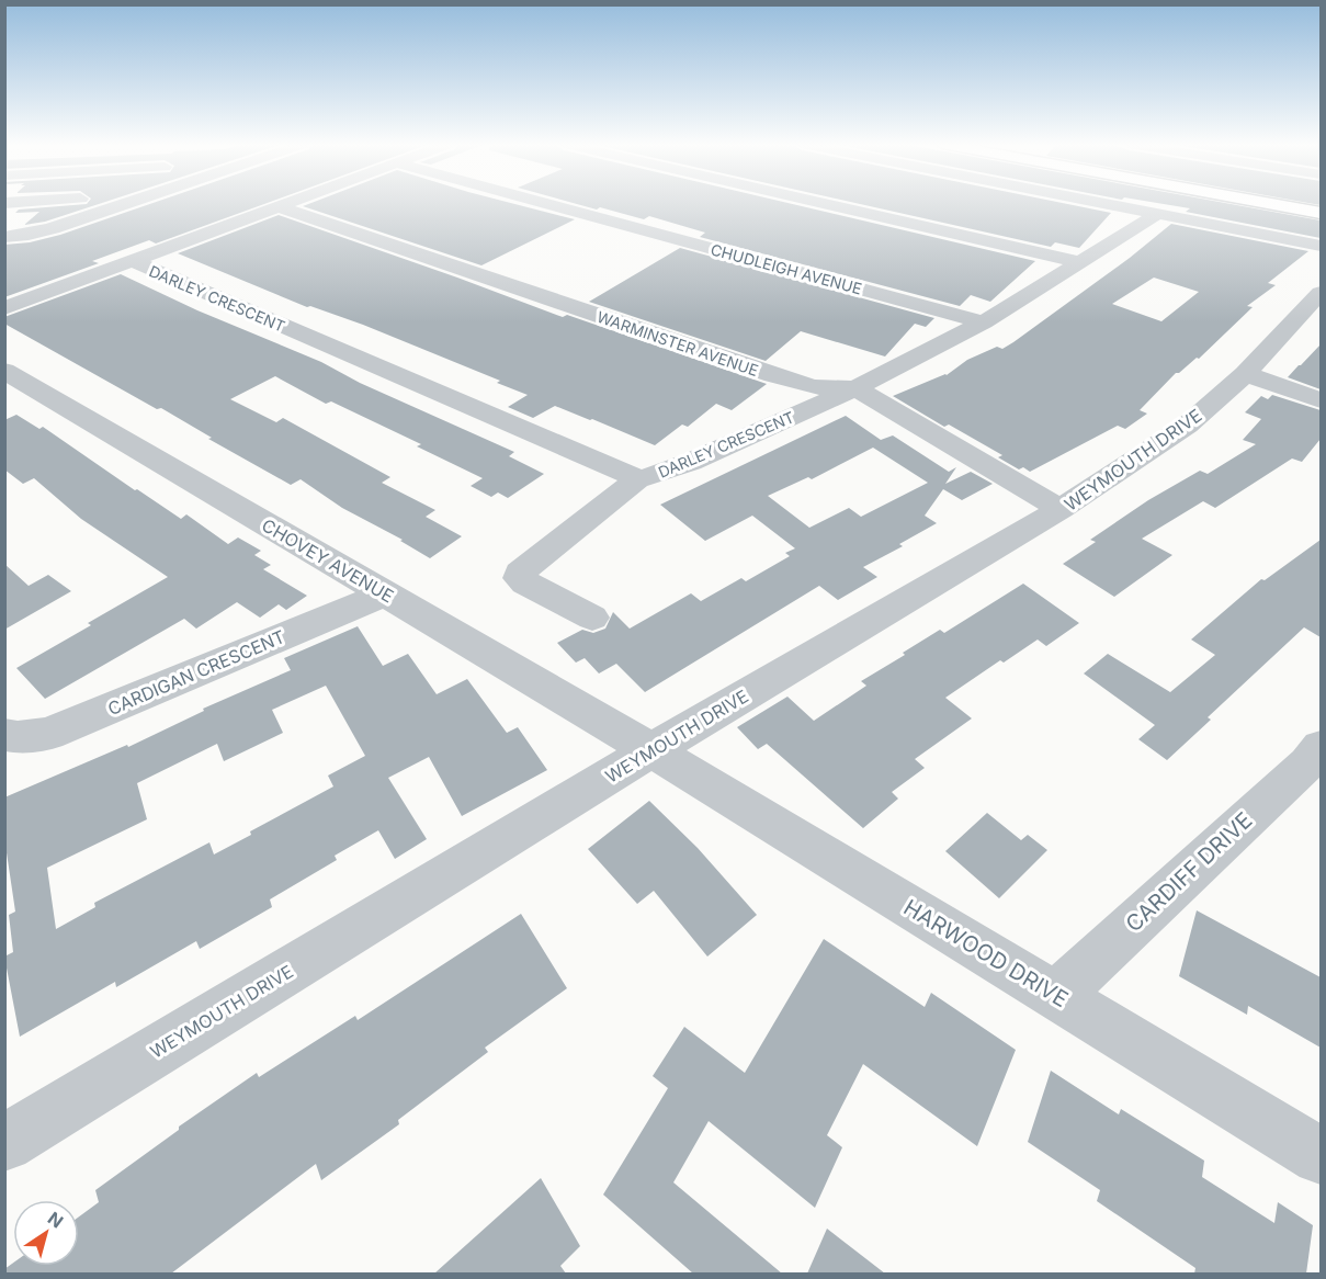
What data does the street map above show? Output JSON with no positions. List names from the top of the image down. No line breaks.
{"streets":{"street":["CHUDLEIGH AVENUE","DARLEY CRESCENT","WARMINSTER AVENUE","WEYMOUTH DRIVE","CHOVEY AVENUE","CARDIGAN CRESCENT","CARDIFF DRIVE","HARWOOD DRIVE"]},"crossings":[["CHUDLEIGH AVENUE","DARLEY CRESCENT"],["DARLEY CRESCENT","WARMINSTER AVENUE"],["WARMINSTER AVENUE","WEYMOUTH DRIVE"],["WEYMOUTH DRIVE","CHOVEY AVENUE"],["WEYMOUTH DRIVE","HARWOOD DRIVE"],["CHOVEY AVENUE","CARDIGAN CRESCENT"],["CHOVEY AVENUE","HARWOOD DRIVE"],["CARDIFF DRIVE","HARWOOD DRIVE"]],"north":"top right"}
